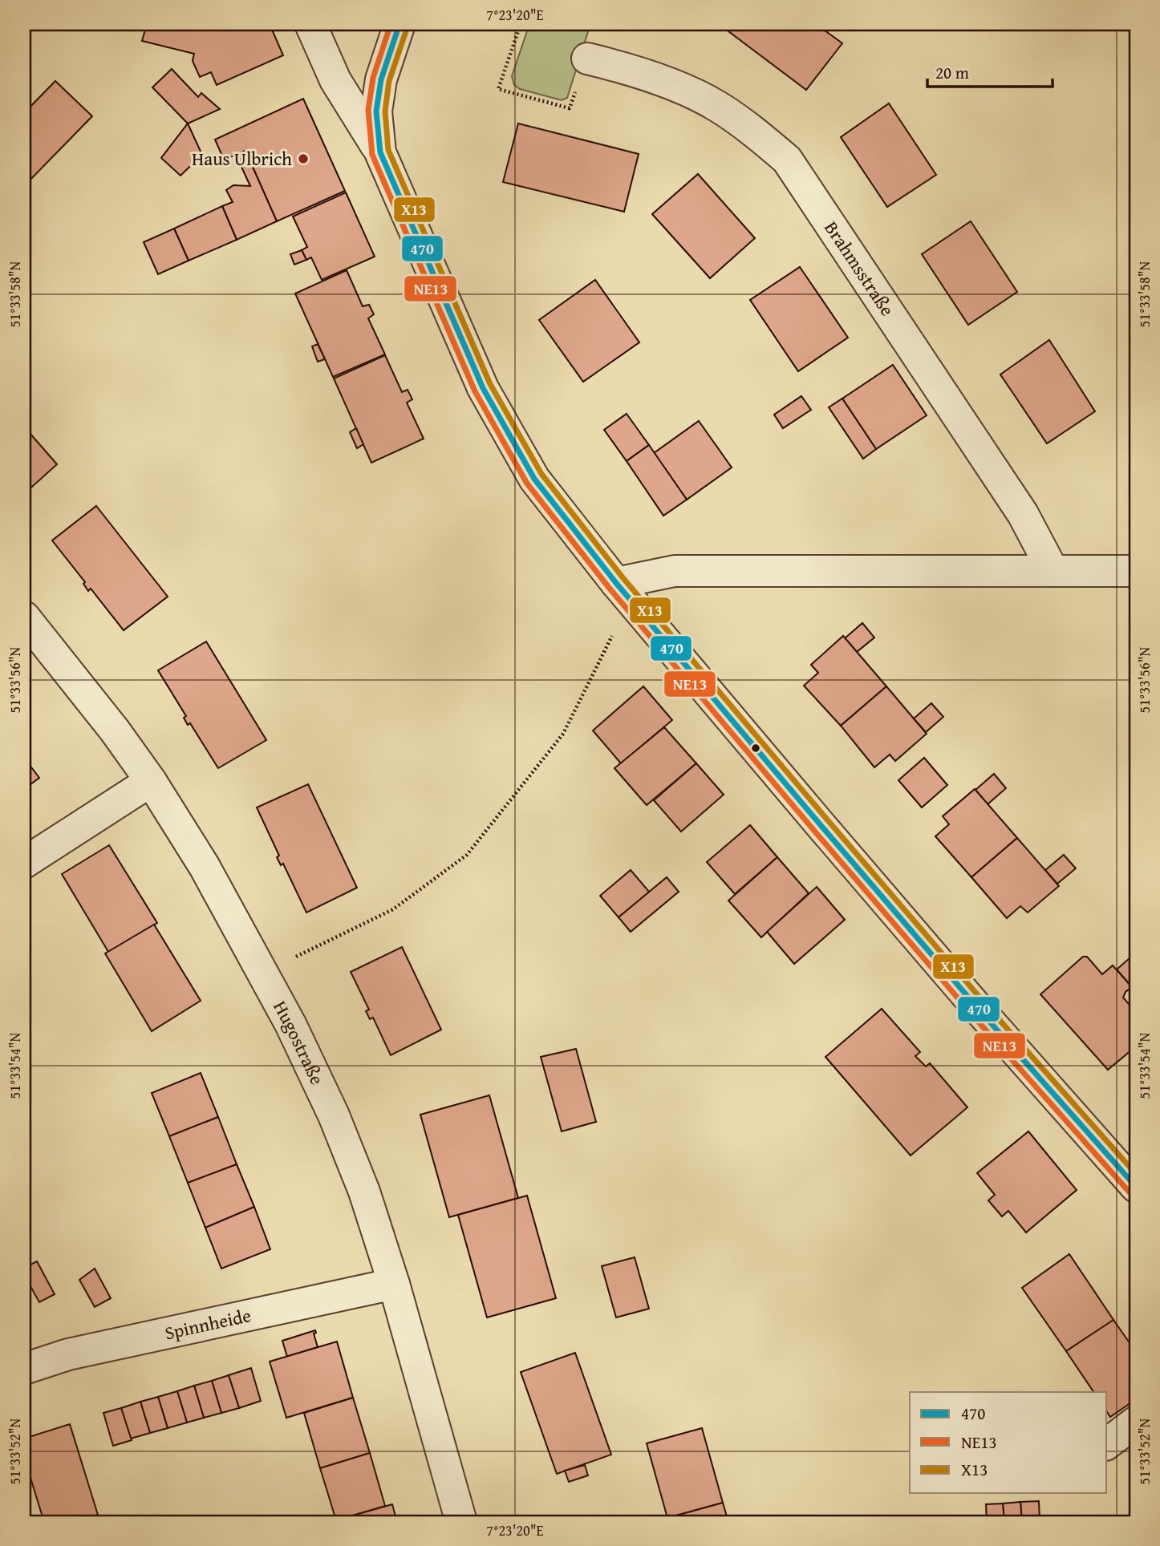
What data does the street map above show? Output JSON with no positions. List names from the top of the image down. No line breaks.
{"streets":{"street":["Brahmsstraße","Hugostraße","Spinnheide"]},"crossings":[["Hugostraße","Spinnheide"]],"places":["Haus Ulbrich"],"lines":["transit line 470","transit line NE13","transit line X13"],"legend":["470","NE13","X13"],"scale_bar":"20 m","coordinates":["7°23'20\"E","51°33'58\"N","51°33'56\"N","51°33'54\"N","51°33'52\"N"]}
